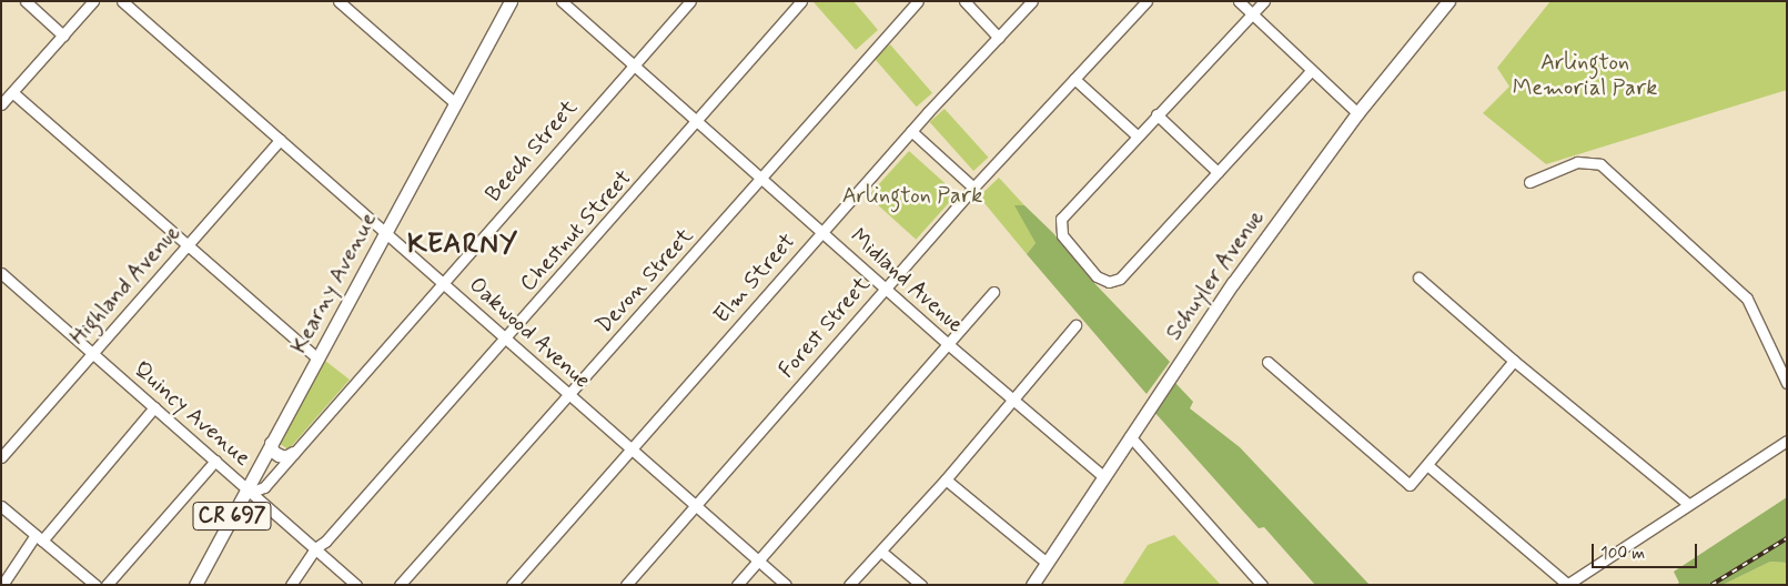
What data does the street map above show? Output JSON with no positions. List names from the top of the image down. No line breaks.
{"streets":{"main road":["Schuyler Avenue","Kearny Avenue","CR 697"],"street":["Beech Street","Chestnut Street","Elm Street","Devon Street","Midland Avenue","Highland Avenue","Forest Street","Oakwood Avenue","Quincy Avenue"]},"crossings":[["Beech Street","Midland Avenue"],["Beech Street","Kearny Avenue"],["Beech Street","Oakwood Avenue"],["Beech Street","Quincy Avenue"],["Chestnut Street","Midland Avenue"],["Chestnut Street","Oakwood Avenue"],["Chestnut Street","Quincy Avenue"],["Schuyler Avenue","Midland Avenue"],["Elm Street","Midland Avenue"],["Elm Street","Oakwood Avenue"],["Devon Street","Midland Avenue"],["Devon Street","Oakwood Avenue"],["Midland Avenue","Forest Street"],["Kearny Avenue","Oakwood Avenue"],["Kearny Avenue","Quincy Avenue"],["Highland Avenue","Oakwood Avenue"],["Highland Avenue","Quincy Avenue"],["Forest Street","Oakwood Avenue"]],"districts":["KEARNY"],"parks":["Arlington Memorial Park","Arlington Park"],"scale_bar":"100 m"}
